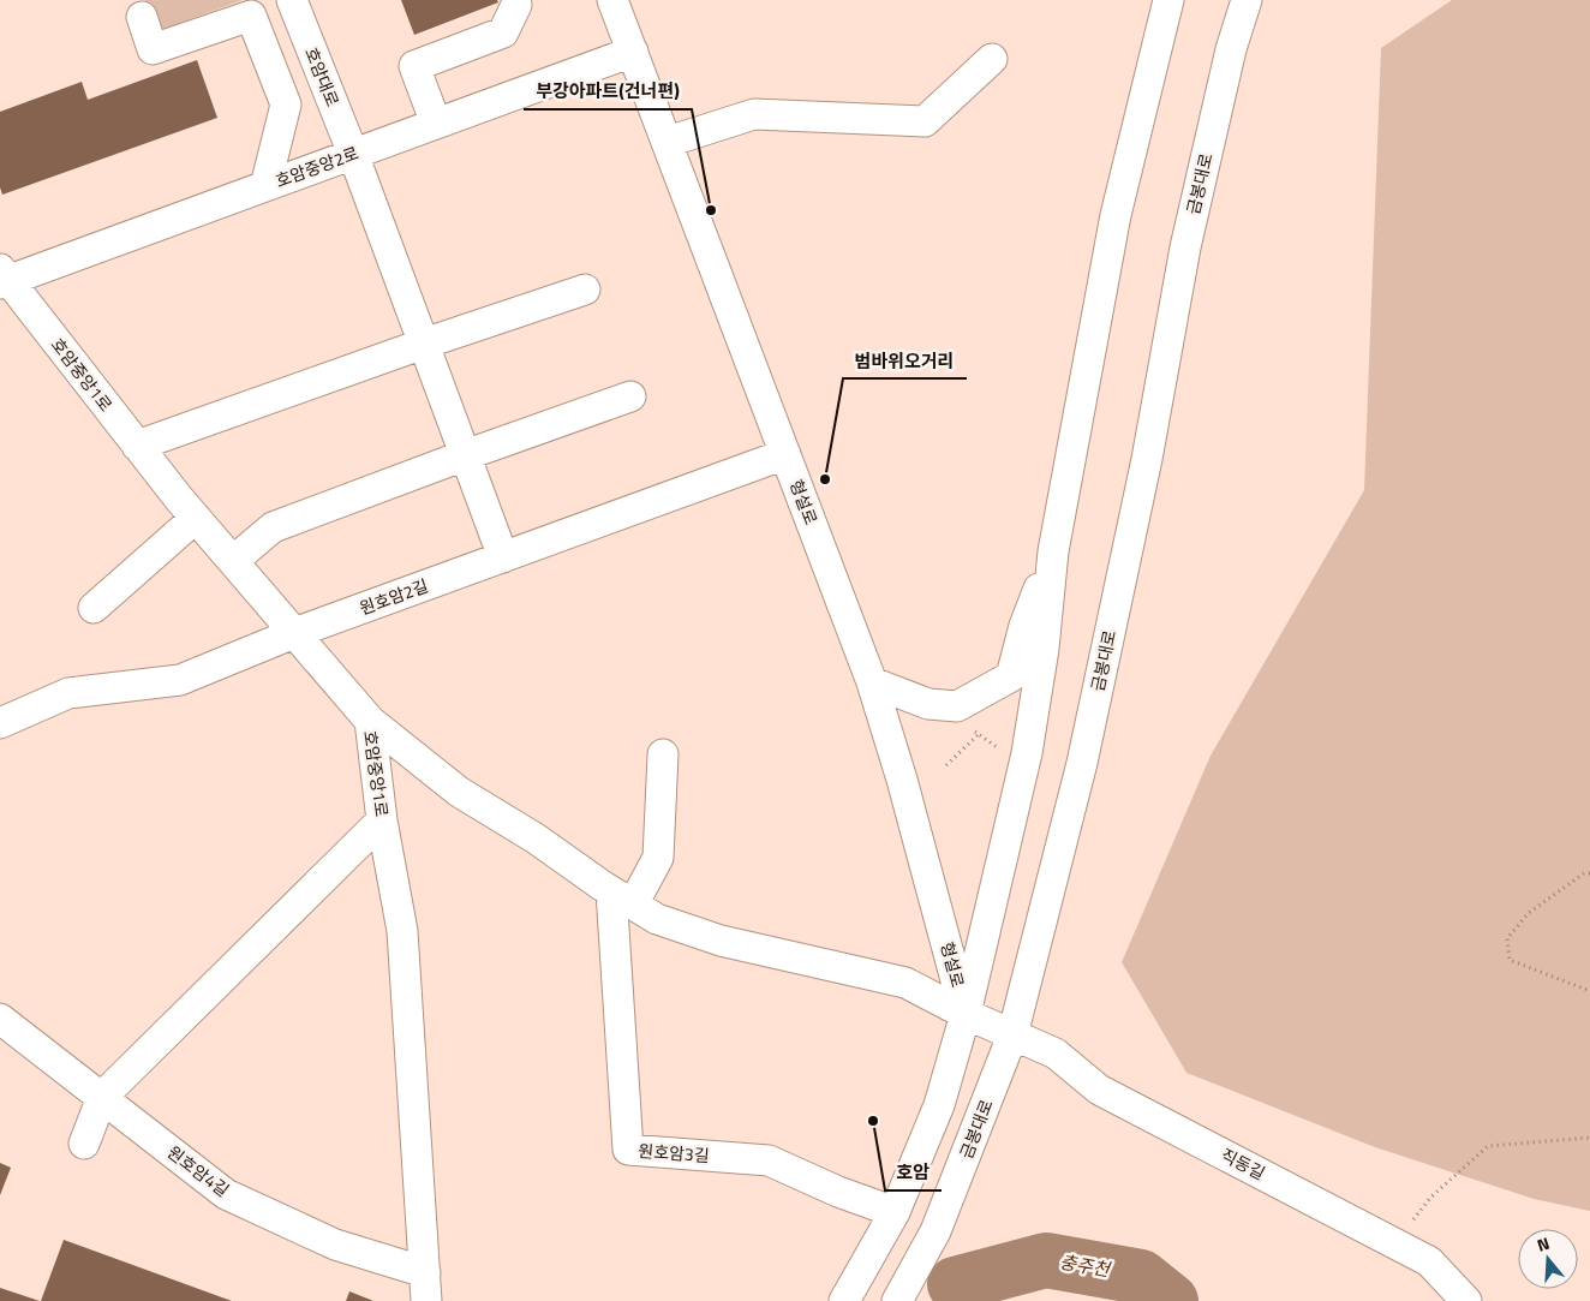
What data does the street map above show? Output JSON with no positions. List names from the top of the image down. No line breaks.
{"streets":{"street":["호암대로","호암중앙2로","금봉대로","호암중앙1로","형설로","원호암2길","원호암3길","직동길","원호암4길"]},"crossings":[["호암대로","호암중앙2로"],["호암대로","원호암2길"],["호암중앙2로","호암중앙1로"],["호암중앙2로","형설로"],["금봉대로","직동길"],["호암중앙1로","원호암2길"],["호암중앙1로","원호암4길"],["형설로","원호암2길"],["형설로","직동길"]],"water":["충주천"],"places":["부강아파트(건너편)","범바위오거리","호암"],"north":"top"}
